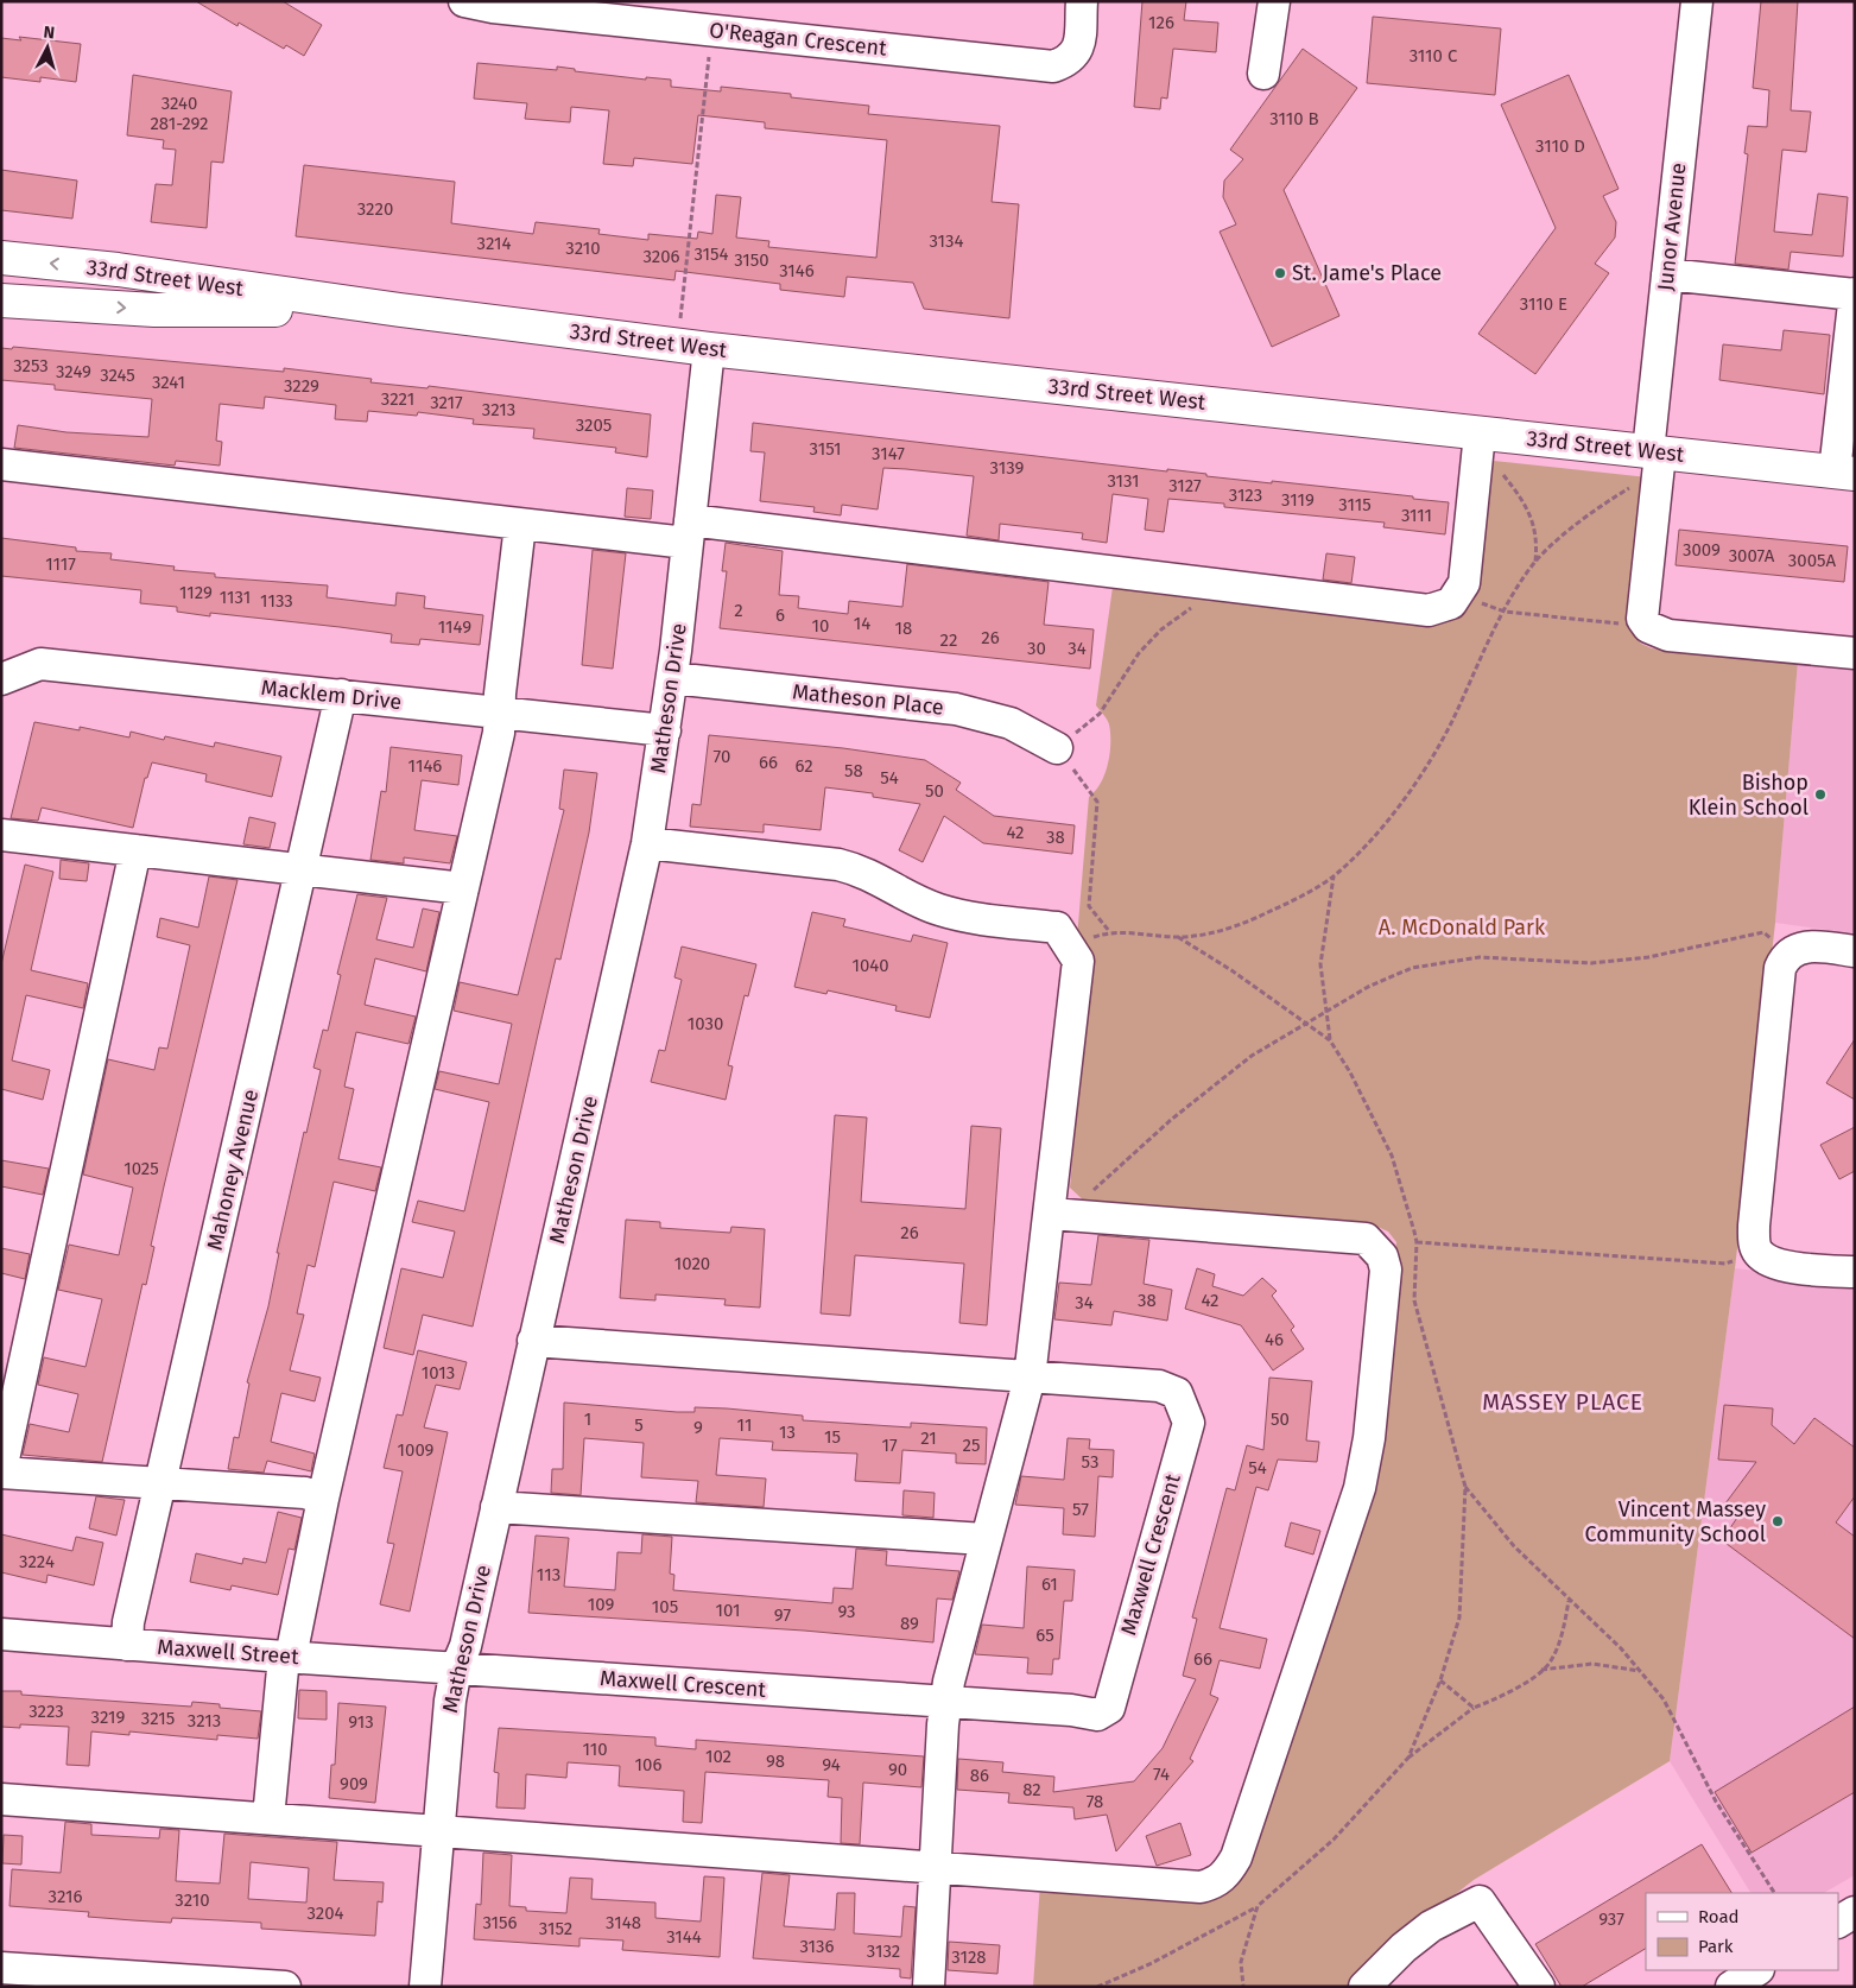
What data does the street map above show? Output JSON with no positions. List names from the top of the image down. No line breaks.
{"streets":{"main road":["33rd Street West"],"street":["O'Reagan Crescent","Junor Avenue","Macklem Drive","Matheson Drive","Matheson Place","Mahoney Avenue","Maxwell Crescent","Maxwell Street"]},"crossings":[["Junor Avenue","33rd Street West"],["33rd Street West","Matheson Drive"],["Macklem Drive","Matheson Drive"],["Macklem Drive","Mahoney Avenue"],["Matheson Drive","Matheson Place"],["Matheson Drive","Maxwell Crescent"],["Matheson Drive","Maxwell Street"],["Mahoney Avenue","Maxwell Street"],["Maxwell Crescent","Maxwell Street"]],"districts":["MASSEY PLACE"],"parks":["A. McDonald Park"],"places":["St. Jame's Place","Bishop Klein School","Vincent Massey Community School"],"house_numbers":["126","3110 C","3240 281-292","3110 B","3110 D","3220","3134","3214","3210","3154","3206","3150","3146","3110 E","3253","3249","3245","3241","3229","3221","3217","3213","3205","3151","3147","3139","3131","3127","3123","3119","3115","3111","3009","3007A","3005A","1117","1129","1131","1133","2","6","14","10","1149","18","26","22","30","34","70","66","1146","62","58","54","50","42","38","1040","1030","1025","26","1020","38","42","34","46","1013","1","50","5","11","9","13","15","21","17","25","1009","53","54","57","3224","113","61","109","105","101","93","97","89","65","66","3223","3219","3215","3213","913","110","102","98","106","94","90","74","86","909","82","78","3216","3210","3204","937","3156","3148","3152","3144","3136","3132","3128"],"legend":["Road","Park"],"north":"top"}
